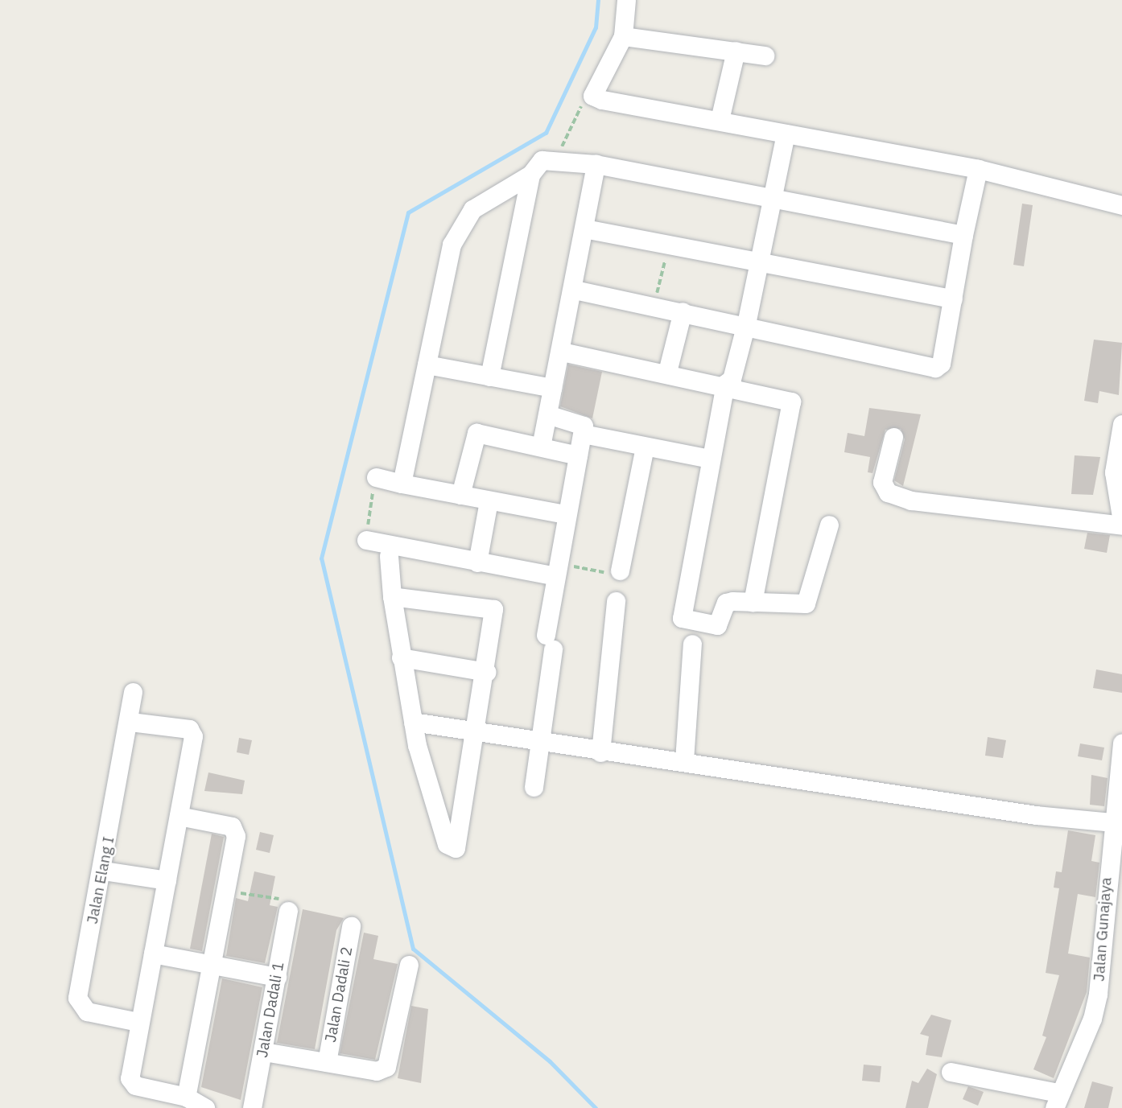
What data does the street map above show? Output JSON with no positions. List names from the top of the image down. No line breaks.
{"streets":{"street":["Jalan Elang I","Jalan Gunajaya","Jalan Dadali 2","Jalan Dadali 1"]}}
